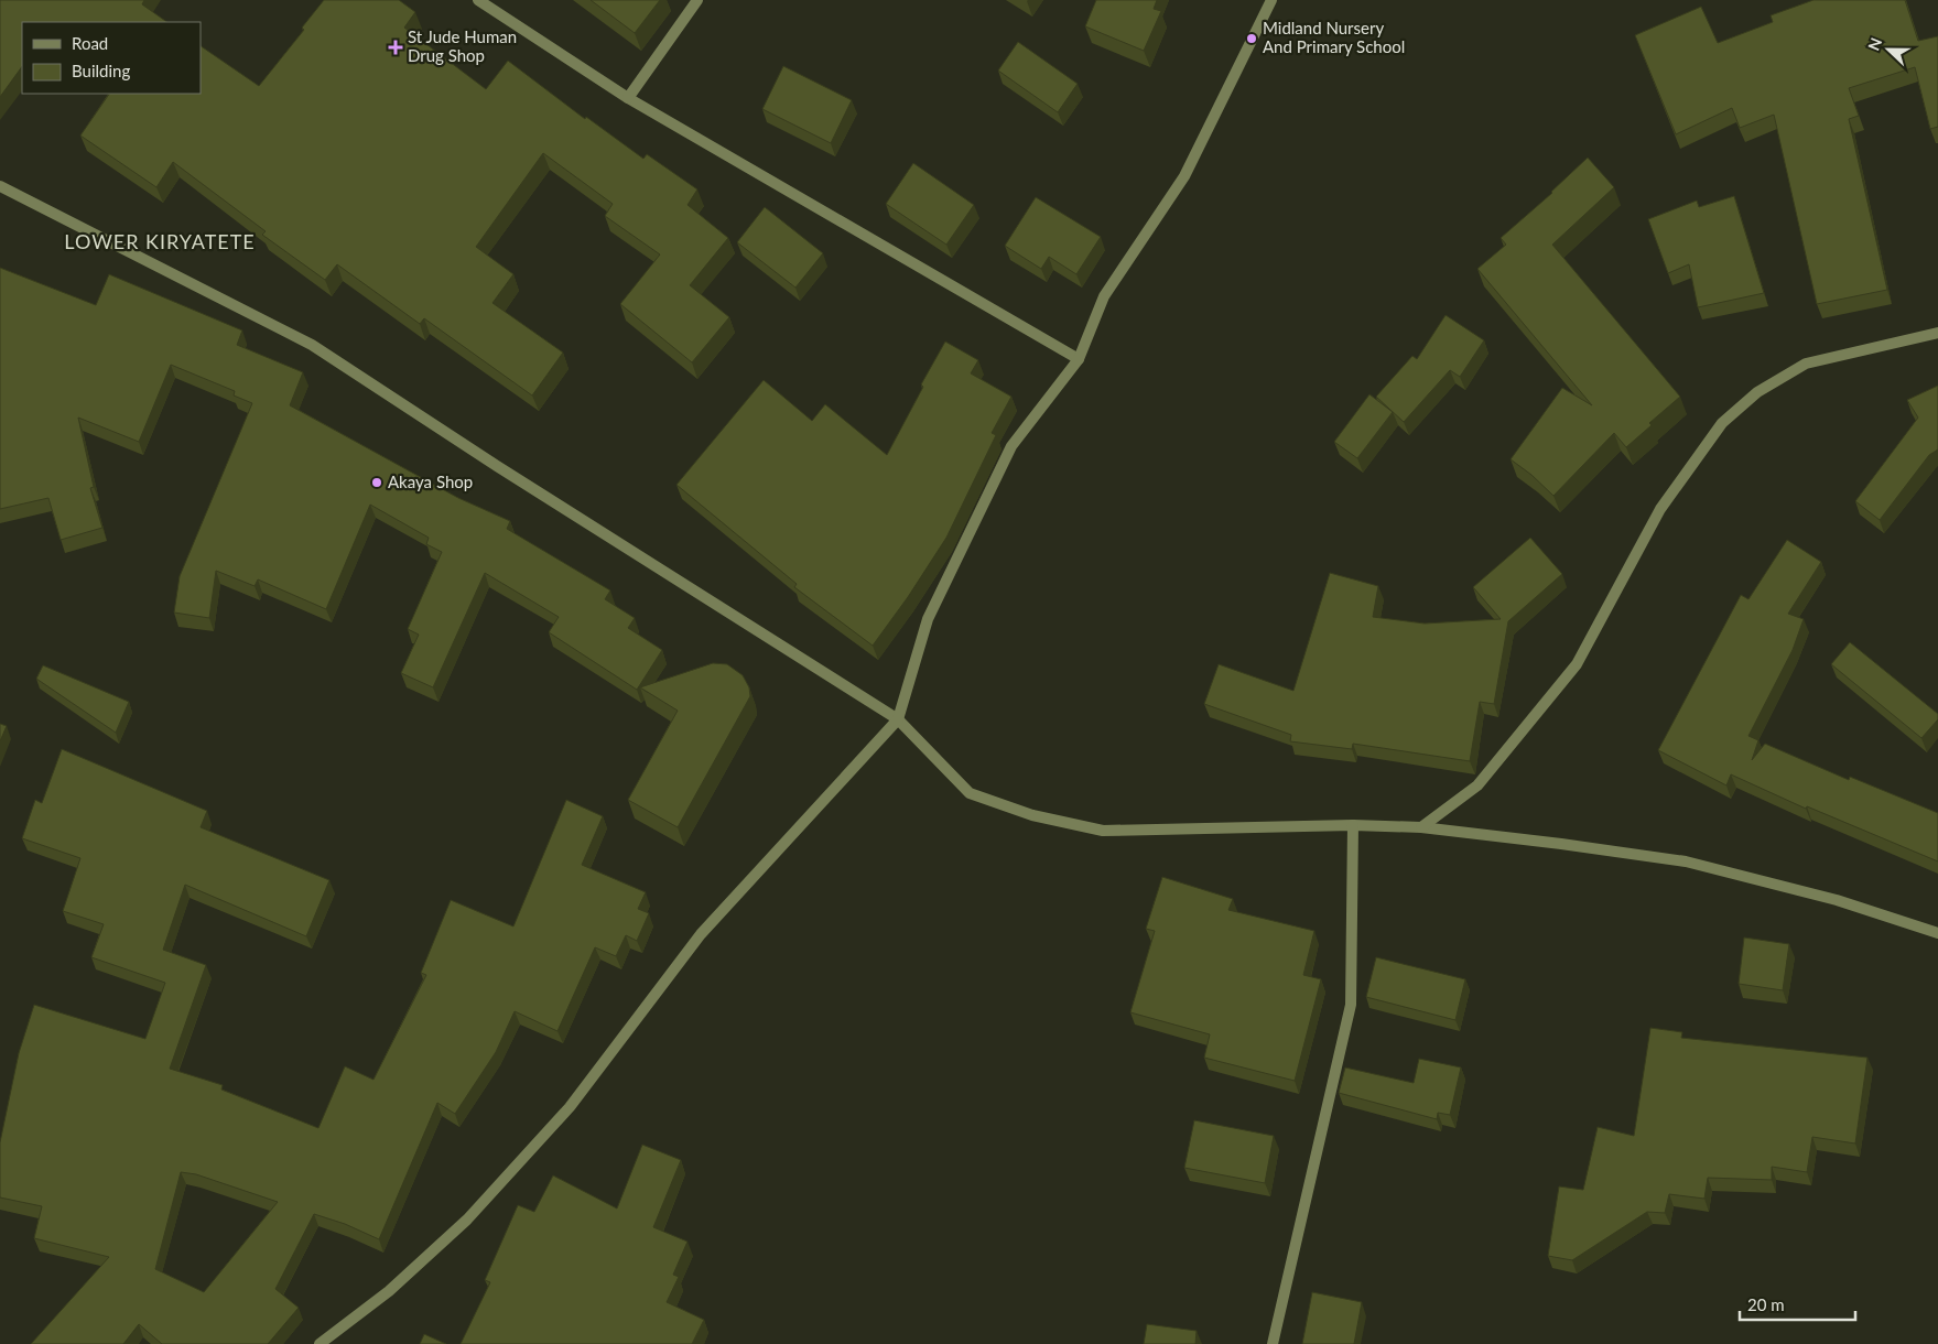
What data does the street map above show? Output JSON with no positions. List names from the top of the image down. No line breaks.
{"districts":["LOWER KIRYATETE"],"places":{"other":["Midland Nursery And Primary School","Akaya Shop"],"health":["St Jude Human Drug Shop"]},"legend":["Road","Building"],"scale_bar":"20 m","north":"left"}
